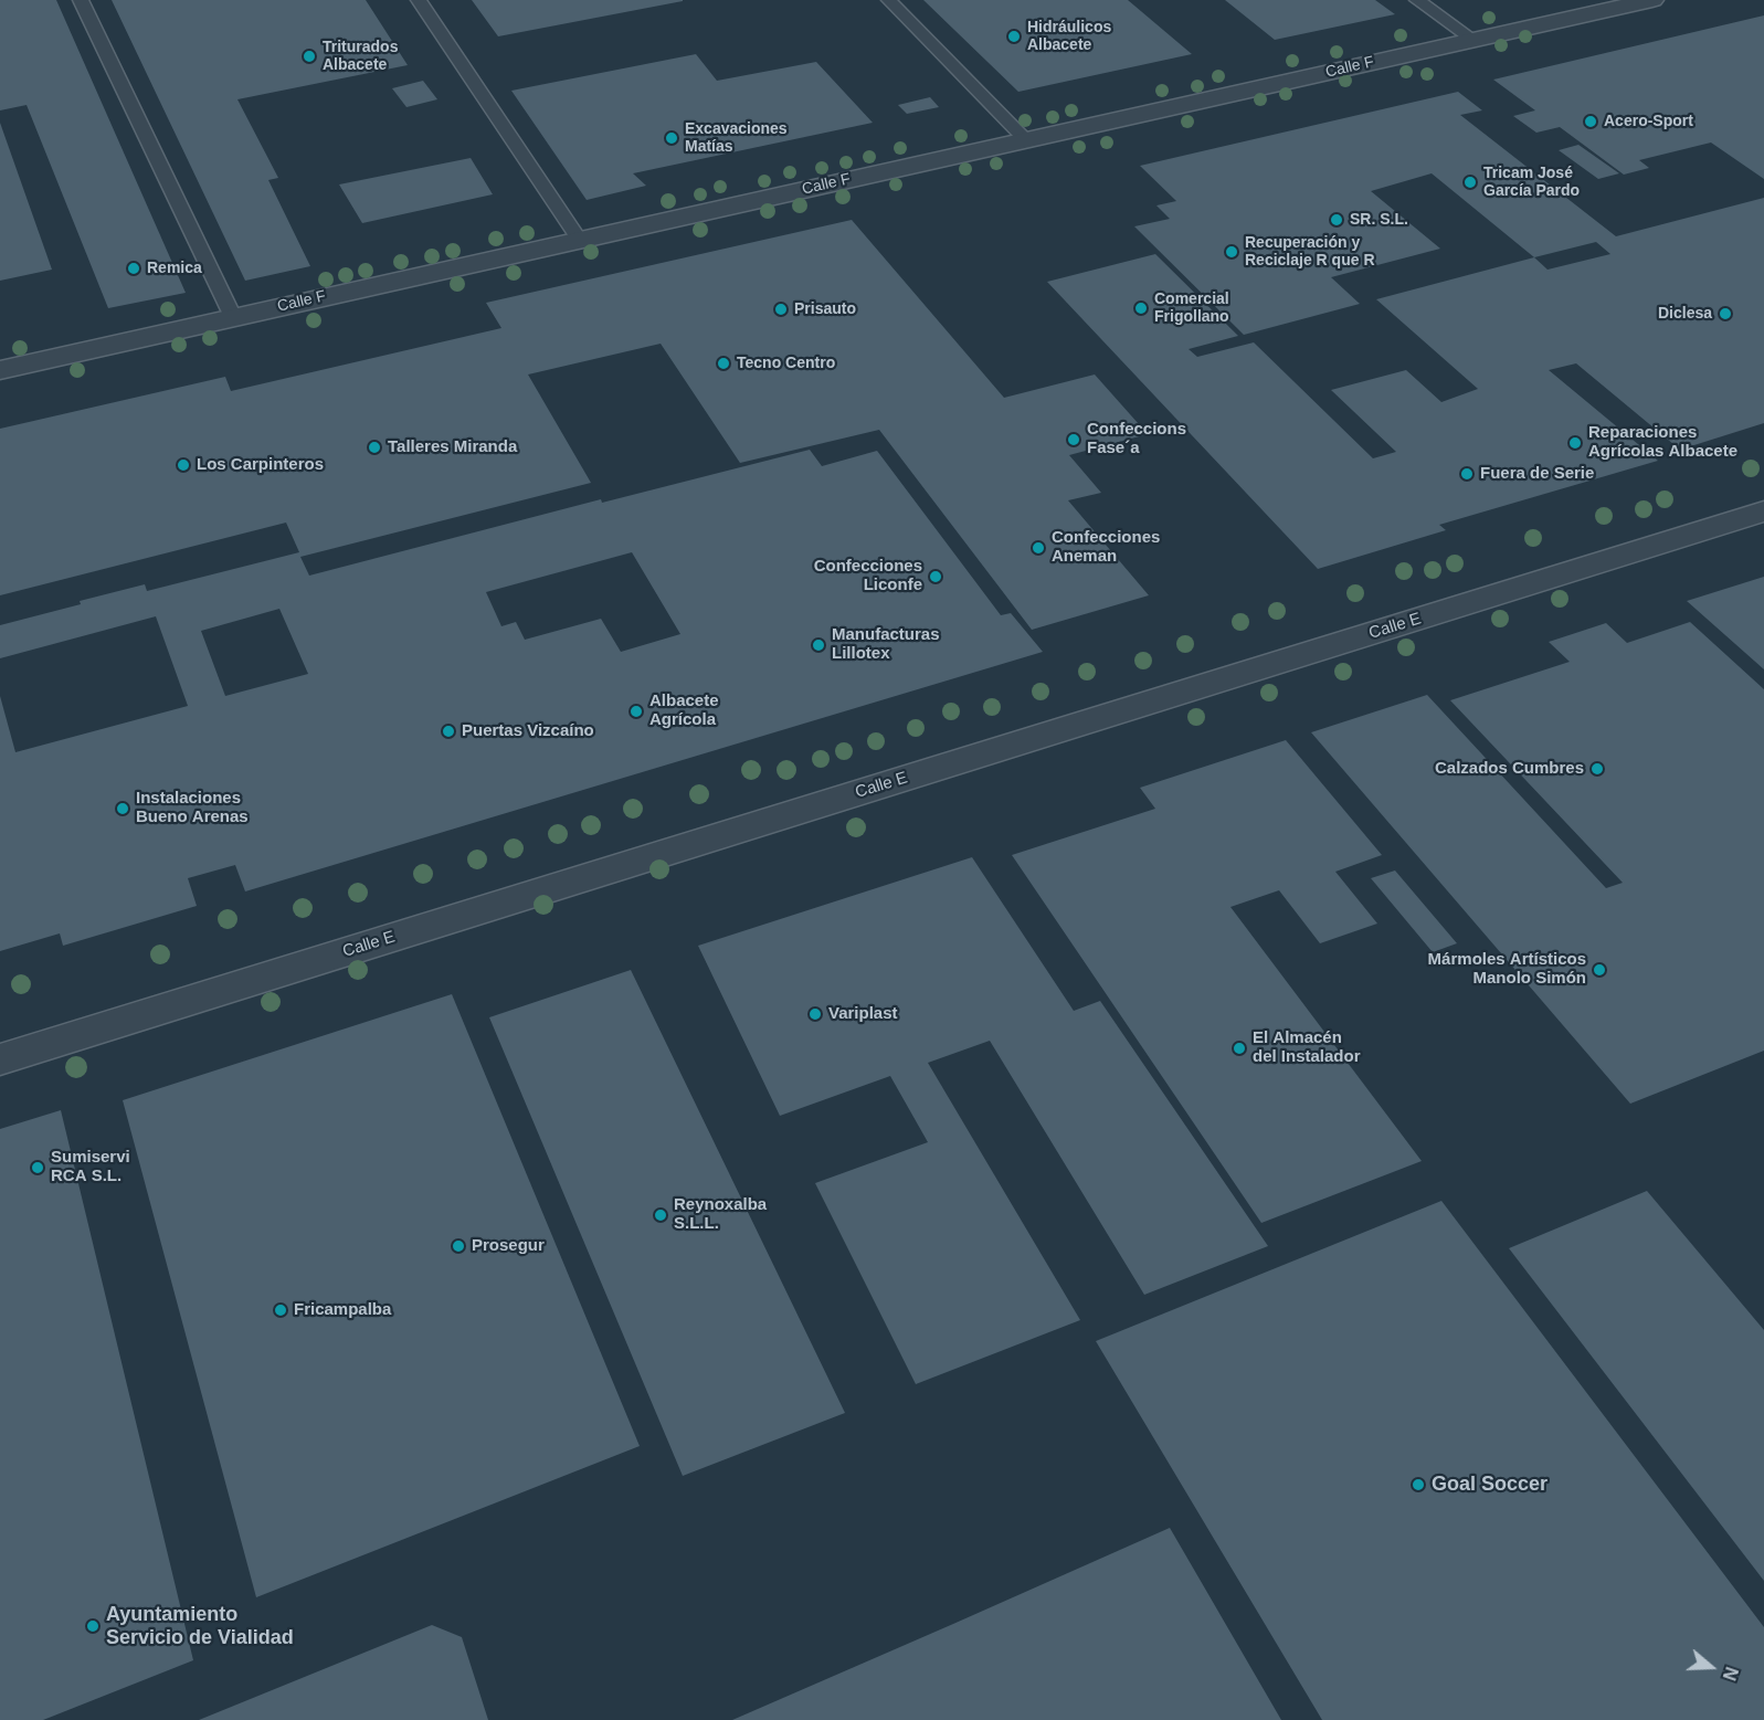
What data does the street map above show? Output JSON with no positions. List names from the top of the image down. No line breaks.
{"streets":{"street":["Calle F","Calle E"]},"places":["Hidráulicos Albacete","Triturados Albacete","Acero-Sport","Excavaciones Matías","Tricam José García Pardo","SR. S.L.","Recuperación y Reciclaje R que R","Remica","Comercial Frigollano","Prisauto","Diclesa","Tecno Centro","Confeccions Fase´a","Reparaciones Agrícolas Albacete","Talleres Miranda","Los Carpinteros","Fuera de Serie","Confecciones Aneman","Confecciones Liconfe","Manufacturas Lillotex","Albacete Agrícola","Puertas Vizcaíno","Calzados Cumbres","Instalaciones Bueno Arenas","Mármoles Artísticos Manolo Simón","Variplast","El Almacén del Instalador","Sumiservi RCA S.L.","Reynoxalba S.L.L.","Prosegur","Fricampalba","Goal Soccer","Ayuntamiento Servicio de Vialidad"],"north":"right"}
